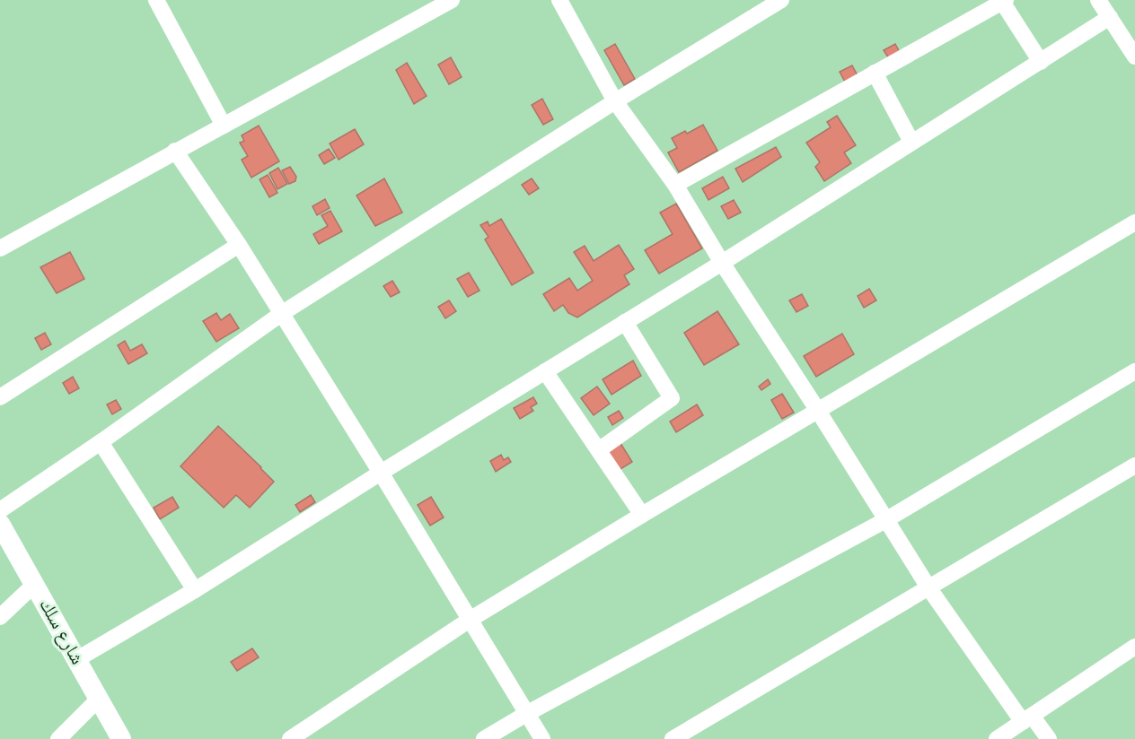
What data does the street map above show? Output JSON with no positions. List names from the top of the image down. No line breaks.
{"streets":{"street":["شارع سلك"]}}
